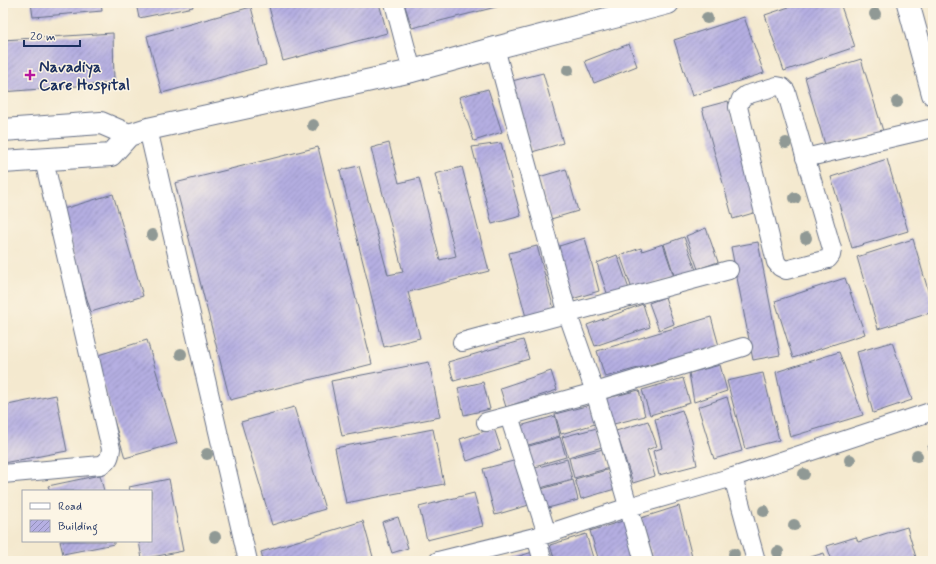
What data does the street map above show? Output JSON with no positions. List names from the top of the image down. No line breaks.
{"places":{"health":["Navadiya Care Hospital"]},"legend":["Road","Building"],"scale_bar":"20 m"}
